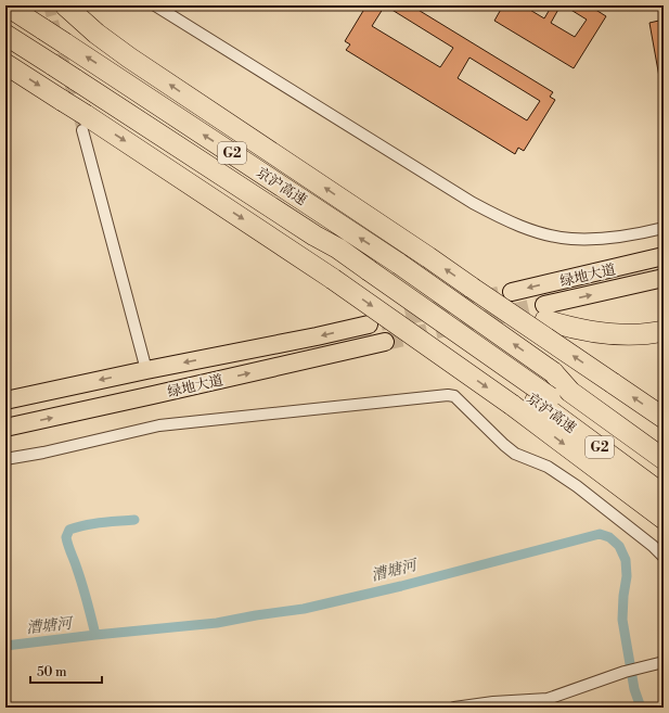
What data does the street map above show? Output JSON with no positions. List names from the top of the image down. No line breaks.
{"streets":{"highway":["G2","京沪高速"],"main road":["绿地大道"]},"water":["漕塘河"],"scale_bar":"50 m"}
